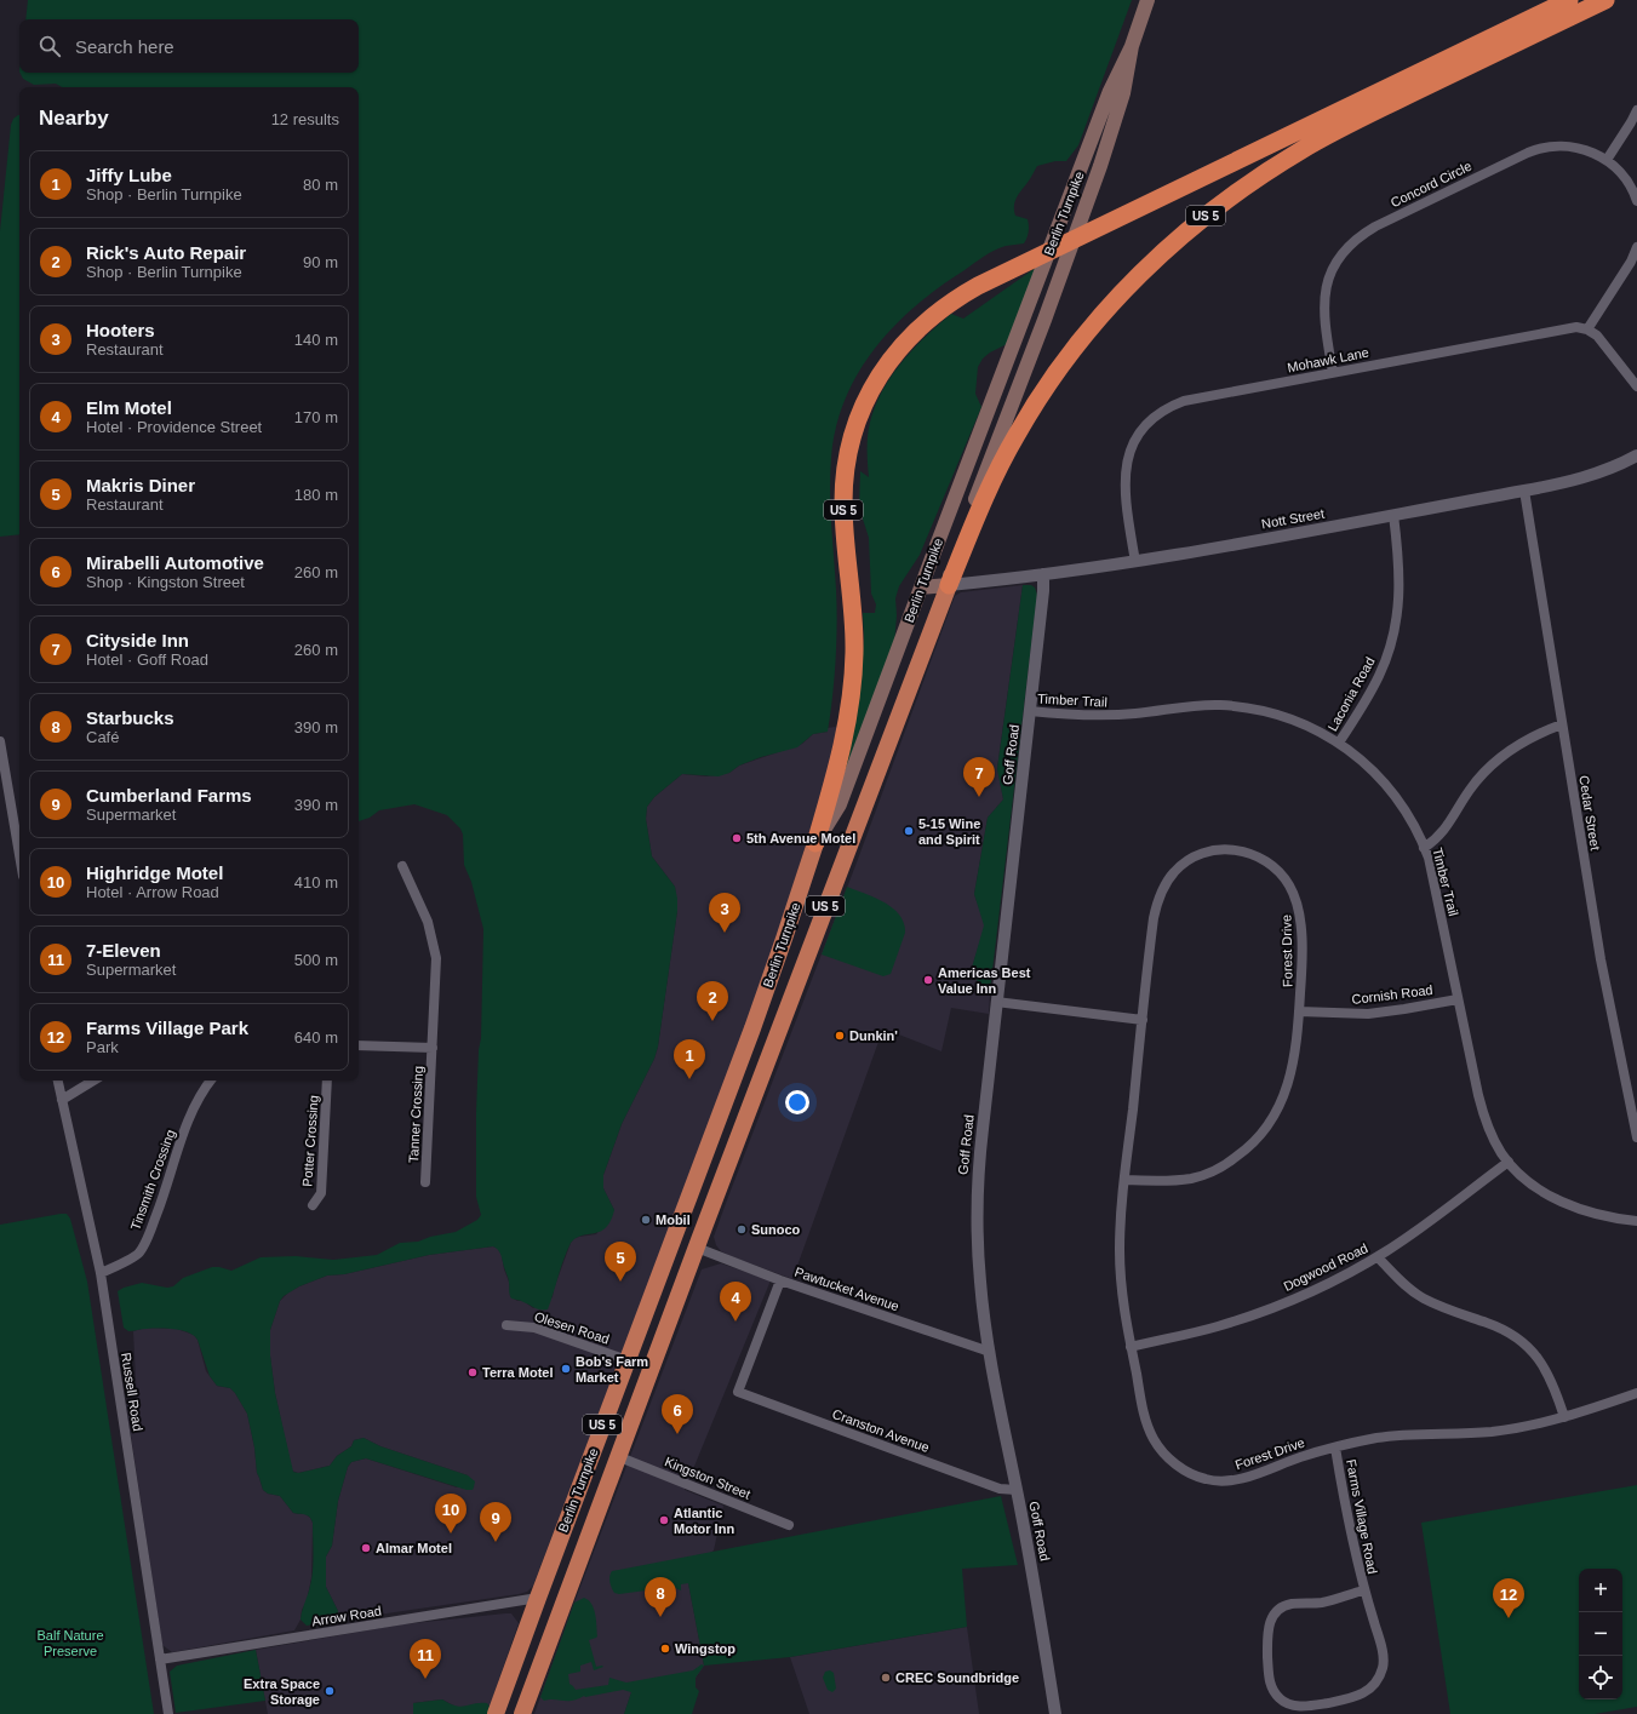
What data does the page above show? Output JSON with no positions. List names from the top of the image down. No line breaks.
{"streets":{"highway":["Berlin Turnpike","US 5"],"street":["Concord Circle","Mohawk Lane","Nott Street","Laconia Road","Timber Trail","Goff Road","Cedar Street","Forest Drive","Cornish Road","Tanner Crossing","Potter Crossing","Tinsmith Crossing","Dogwood Road","Pawtucket Avenue","Olesen Road","Russell Road","Cranston Avenue","Kingston Street","Farms Village Road","Arrow Road"]},"crossings":[["Concord Circle","Mohawk Lane"],["Berlin Turnpike","US 5"],["Berlin Turnpike","Nott Street"],["Berlin Turnpike","Pawtucket Avenue"],["Berlin Turnpike","Olesen Road"],["Berlin Turnpike","Kingston Street"],["Berlin Turnpike","Arrow Road"],["US 5","Nott Street"],["Mohawk Lane","Nott Street"],["Nott Street","Laconia Road"],["Nott Street","Goff Road"],["Nott Street","Cedar Street"],["Laconia Road","Timber Trail"],["Timber Trail","Goff Road"],["Timber Trail","Cornish Road"],["Timber Trail","Dogwood Road"],["Goff Road","Pawtucket Avenue"],["Goff Road","Cranston Avenue"],["Forest Drive","Cornish Road"],["Forest Drive","Dogwood Road"],["Forest Drive","Farms Village Road"],["Tinsmith Crossing","Russell Road"],["Pawtucket Avenue","Cranston Avenue"],["Russell Road","Arrow Road"]],"parks":["Balf Nature Preserve"],"places":["5-15 Wine and Spirit","5th Avenue Motel","Americas Best Value Inn","Dunkin'","Mobil","Sunoco","Bob's Farm Market","Terra Motel","Atlantic Motor Inn","Almar Motel","Wingstop","CREC Soundbridge","Extra Space Storage"],"page":{"search":"Search here","heading":["Nearby","12 results"],"list":[{"mark":"1","name":"Jiffy Lube","note":"Shop · Berlin Turnpike","value":"80 m"},{"mark":"2","name":"Rick's Auto Repair","note":"Shop · Berlin Turnpike","value":"90 m"},{"mark":"3","name":"Hooters","note":"Restaurant","value":"140 m"},{"mark":"4","name":"Elm Motel","note":"Hotel · Providence Street","value":"170 m"},{"mark":"5","name":"Makris Diner","note":"Restaurant","value":"180 m"},{"mark":"6","name":"Mirabelli Automotive","note":"Shop · Kingston Street","value":"260 m"},{"mark":"7","name":"Cityside Inn","note":"Hotel · Goff Road","value":"260 m"},{"mark":"8","name":"Starbucks","note":"Café","value":"390 m"},{"mark":"9","name":"Cumberland Farms","note":"Supermarket","value":"390 m"},{"mark":"10","name":"Highridge Motel","note":"Hotel · Arrow Road","value":"410 m"},{"mark":"11","name":"7-Eleven","note":"Supermarket","value":"500 m"},{"mark":"12","name":"Farms Village Park","note":"Park","value":"640 m"}],"pins":["7","3","2","1","5","4","6","10","9","8","12","11"],"map_buttons":["+","−"]}}
